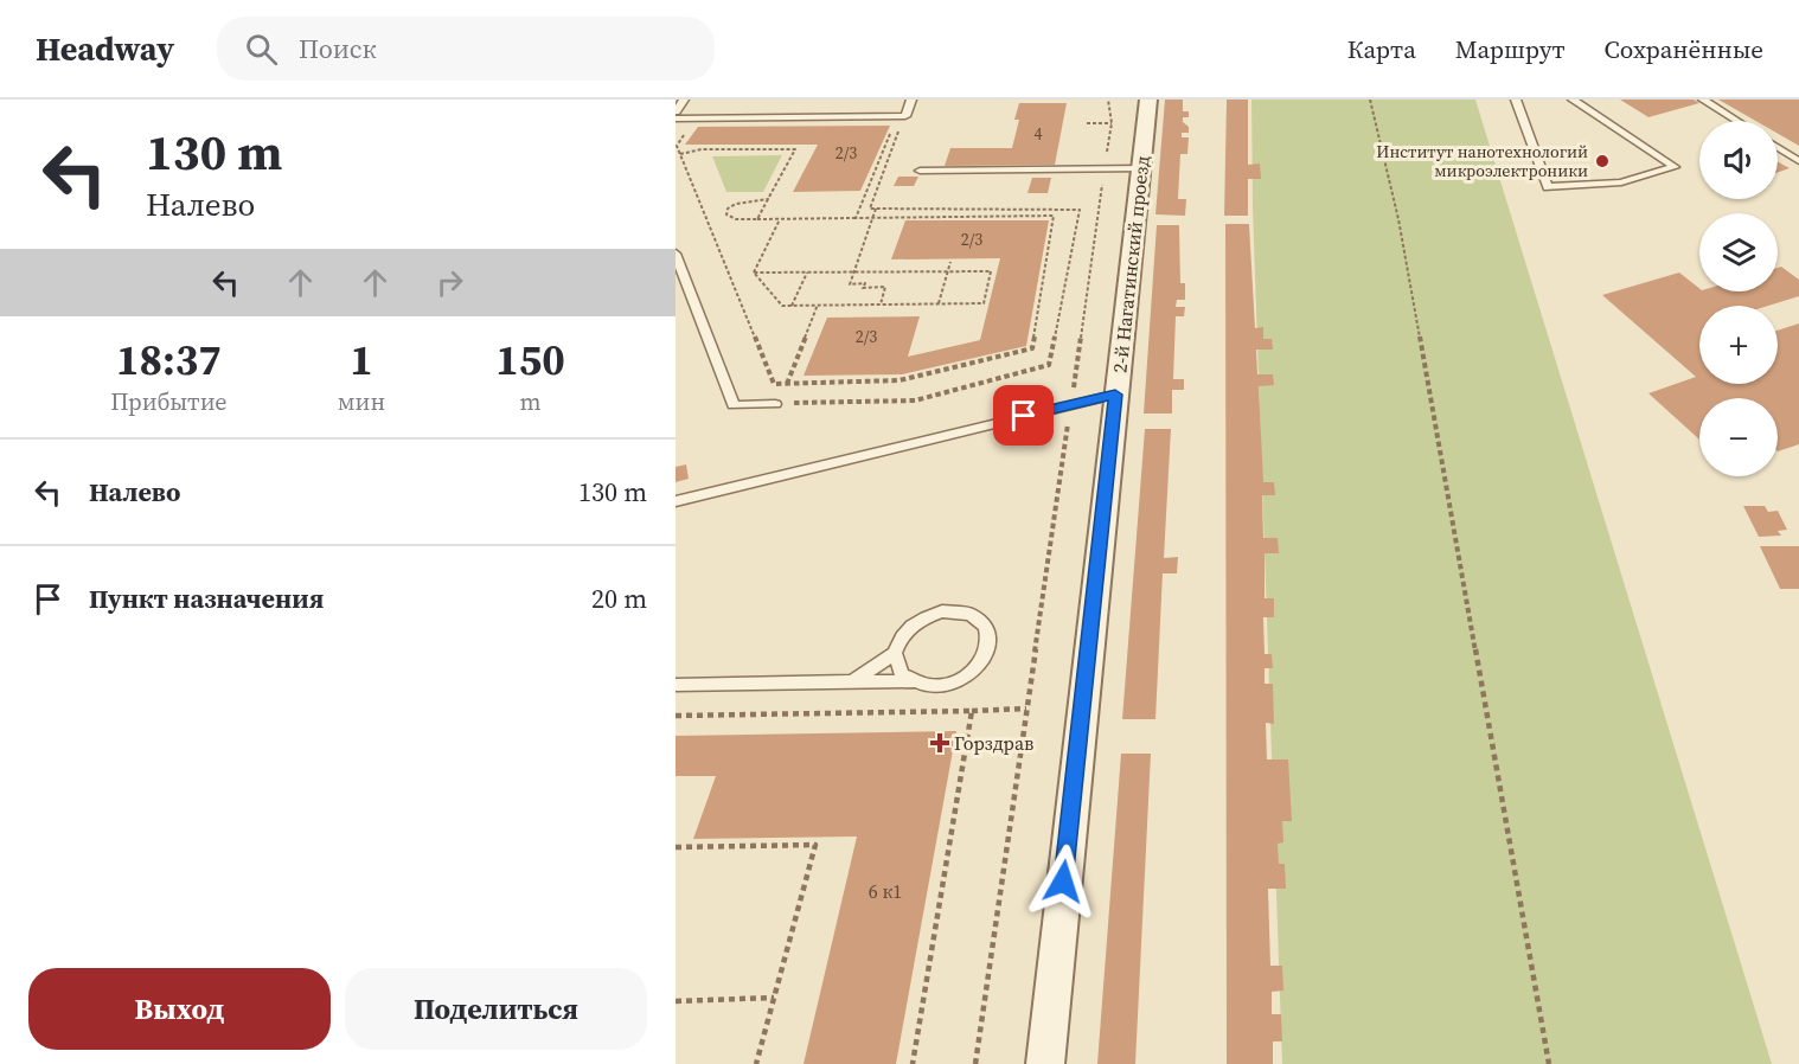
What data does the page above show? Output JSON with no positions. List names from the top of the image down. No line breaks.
{"streets":{"street":["2-й Нагатинский проезд"]},"places":{"other":["Институт нанотехнологий микроэлектроники"],"health":["Горздрав"]},"house_numbers":["4","2/3","2/3","2/3","6 к1"],"page":{"header":"Headway","search":"Поиск","nav":["Карта","Маршрут","Сохранённые"],"turn":["130 m","Налево"],"map_buttons":["+","−"],"eta":["18:37","Прибытие","1","мин","150","m"],"list":[{"name":"Налево","value":"130 m"},{"name":"Пункт назначения","value":"20 m"}],"buttons":["Выход","Поделиться"]}}
